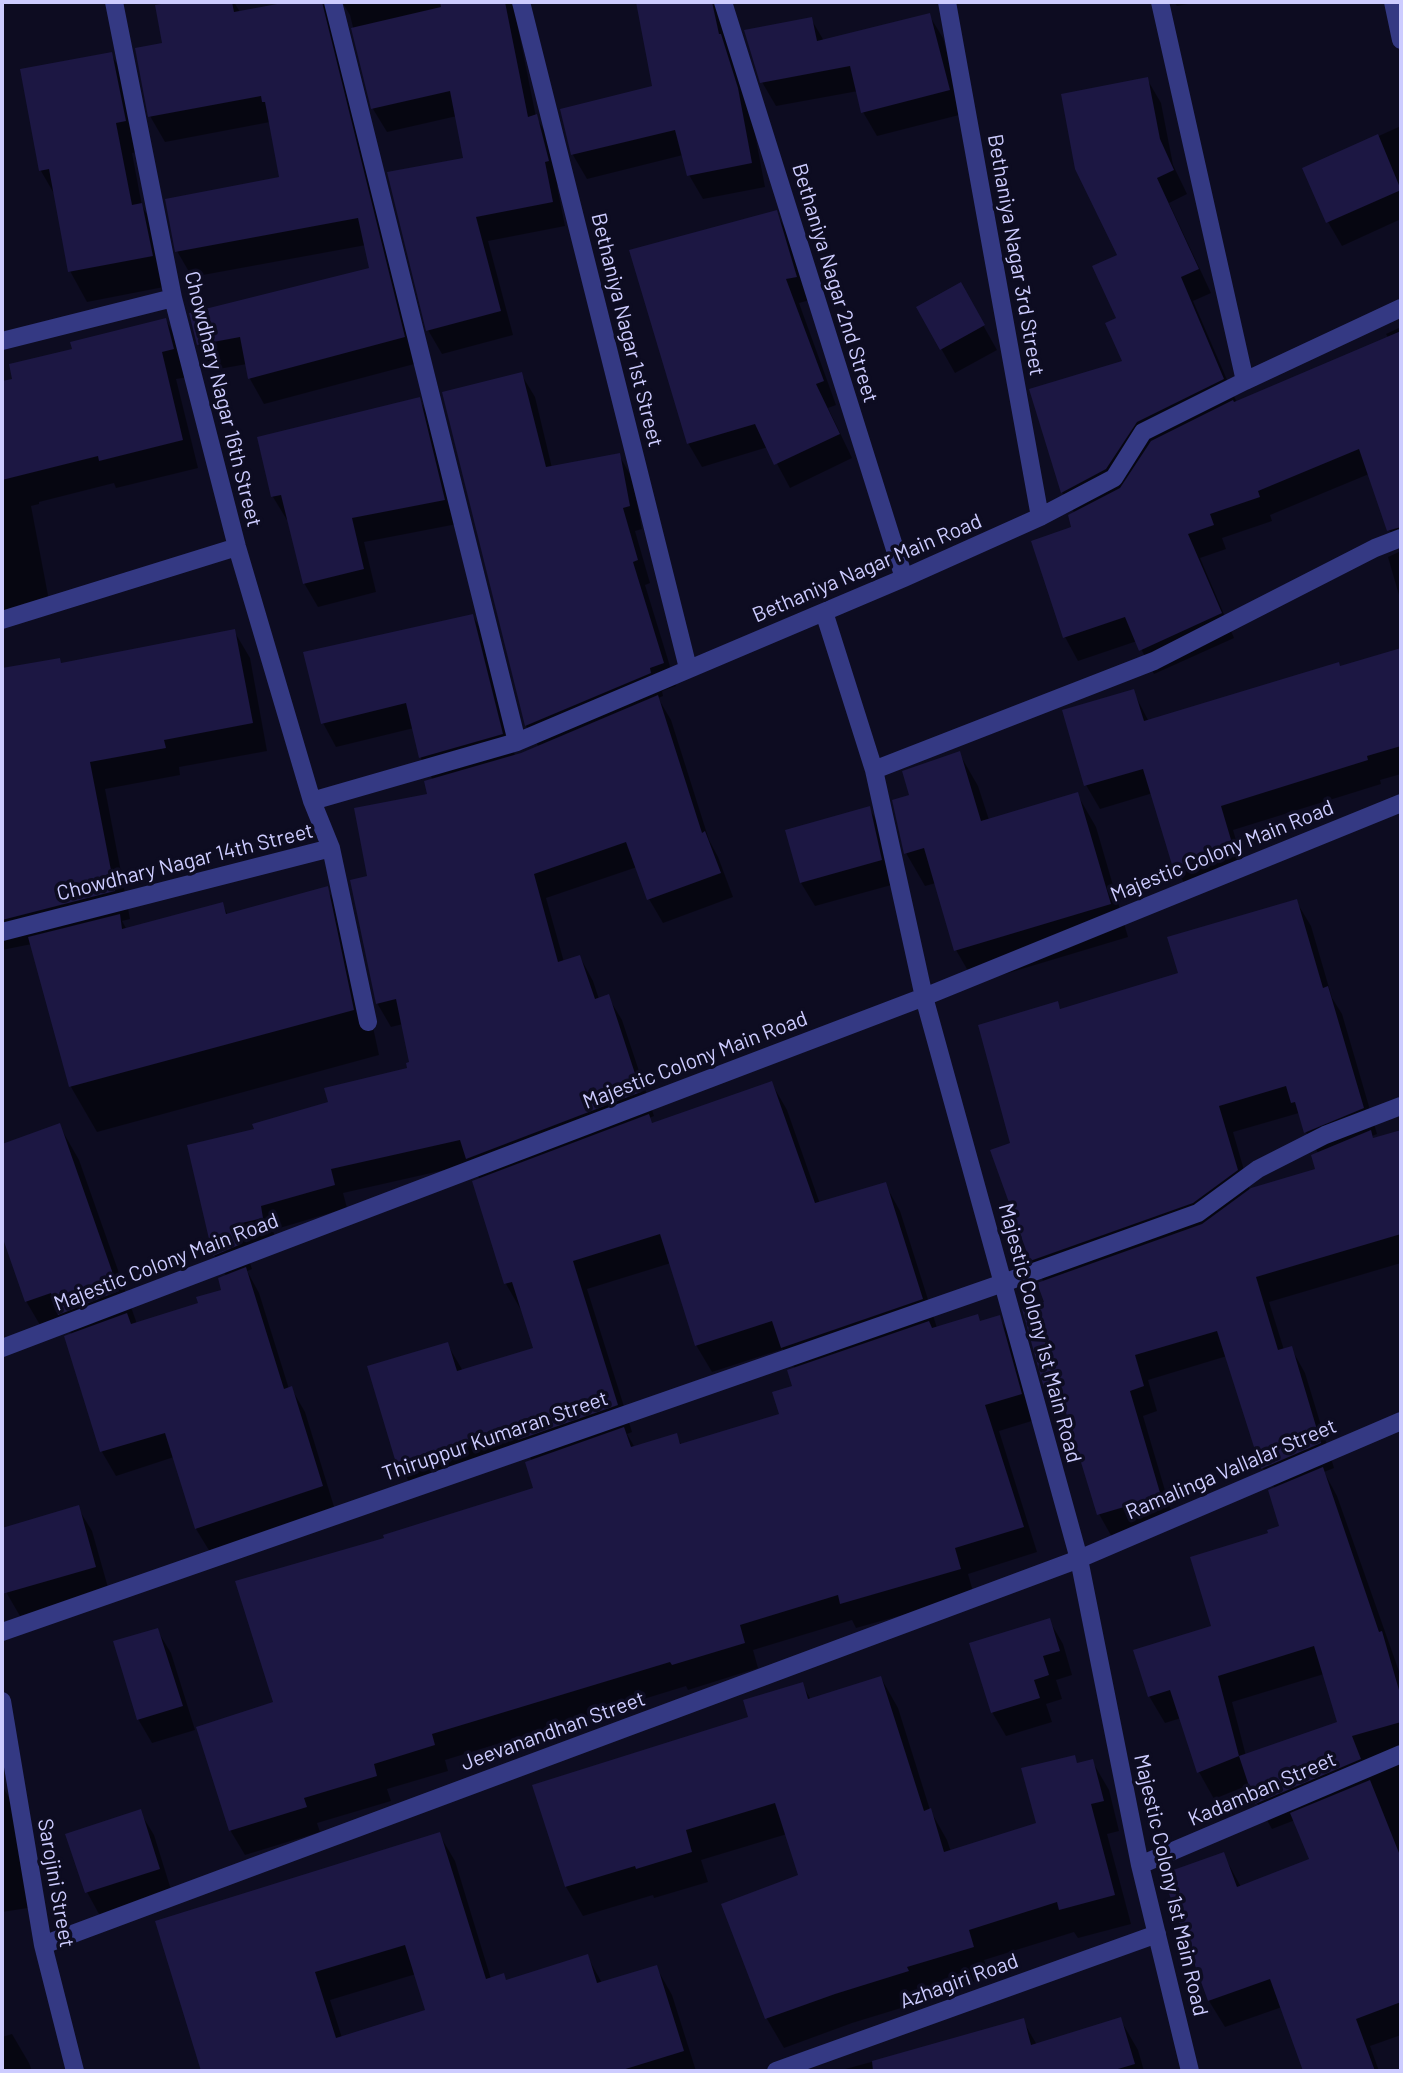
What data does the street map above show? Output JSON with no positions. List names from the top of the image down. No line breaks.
{"streets":{"street":["Bethaniya Nagar 3rd Street","Bethaniya Nagar 2nd Street","Bethaniya Nagar 1st Street","Chowdhary Nagar 16th Street","Bethaniya Nagar Main Road","Majestic Colony Main Road","Chowdhary Nagar 14th Street","Majestic Colony 1st Main Road","Thiruppur Kumaran Street","Ramalinga Vallalar Street","Jeevanandhan Street","Kadamban Street","Sarojini Street","Azhagiri Road"]},"crossings":[["Bethaniya Nagar 3rd Street","Bethaniya Nagar Main Road"],["Bethaniya Nagar 2nd Street","Bethaniya Nagar Main Road"],["Bethaniya Nagar 1st Street","Bethaniya Nagar Main Road"],["Chowdhary Nagar 16th Street","Bethaniya Nagar Main Road"],["Chowdhary Nagar 16th Street","Chowdhary Nagar 14th Street"],["Bethaniya Nagar Main Road","Chowdhary Nagar 14th Street"],["Bethaniya Nagar Main Road","Majestic Colony 1st Main Road"],["Majestic Colony Main Road","Majestic Colony 1st Main Road"],["Majestic Colony 1st Main Road","Thiruppur Kumaran Street"],["Majestic Colony 1st Main Road","Ramalinga Vallalar Street"],["Majestic Colony 1st Main Road","Jeevanandhan Street"],["Majestic Colony 1st Main Road","Kadamban Street"],["Majestic Colony 1st Main Road","Azhagiri Road"],["Ramalinga Vallalar Street","Jeevanandhan Street"],["Jeevanandhan Street","Sarojini Street"]]}
